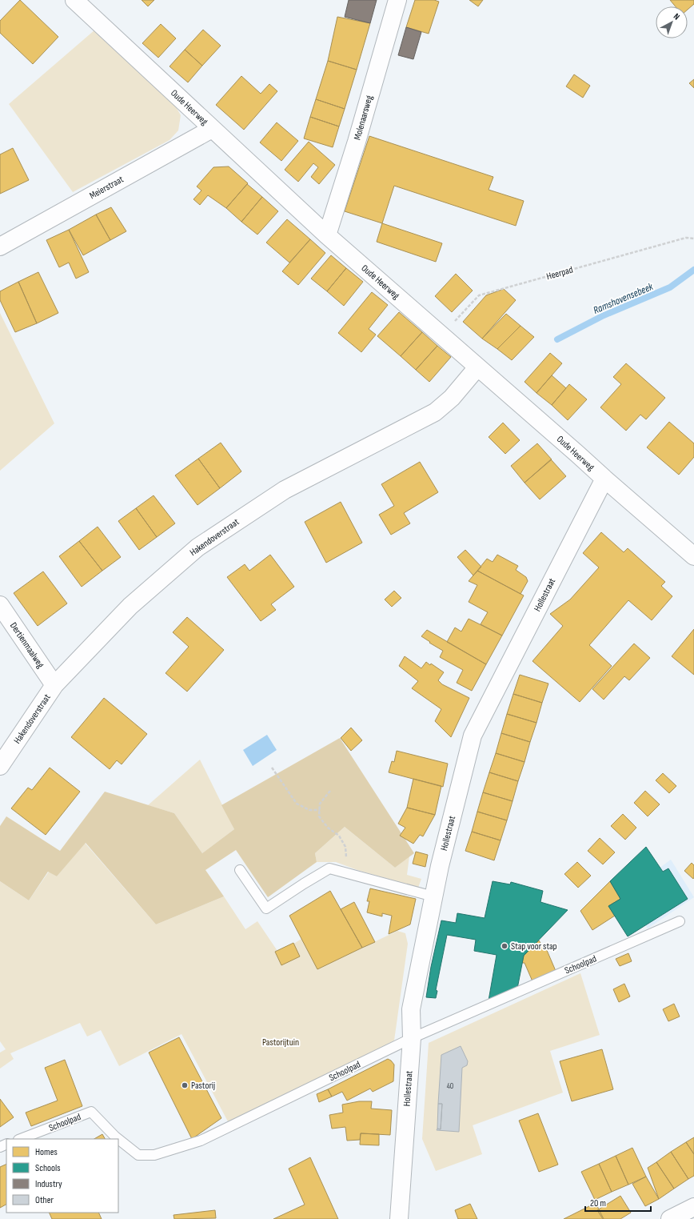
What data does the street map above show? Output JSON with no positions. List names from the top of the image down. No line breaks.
{"streets":{"street":["Oude Heerweg","Molenaarsweg","Meierstraat","Hakendoverstraat","Hollestraat","Dertienmaalweg"],"lane":["Schoolpad"],"path":["Heerpad"]},"crossings":[["Oude Heerweg","Molenaarsweg"],["Oude Heerweg","Meierstraat"],["Oude Heerweg","Heerpad"],["Oude Heerweg","Hakendoverstraat"],["Oude Heerweg","Hollestraat"],["Hakendoverstraat","Dertienmaalweg"],["Hollestraat","Schoolpad"]],"water":["Ramshovensebeek"],"parks":["Pastorijtuin"],"places":["Stap voor stap","Pastorij"],"house_numbers":["40"],"legend":["Homes","Schools","Industry","Other"],"scale_bar":"20 m","north":"top right"}
